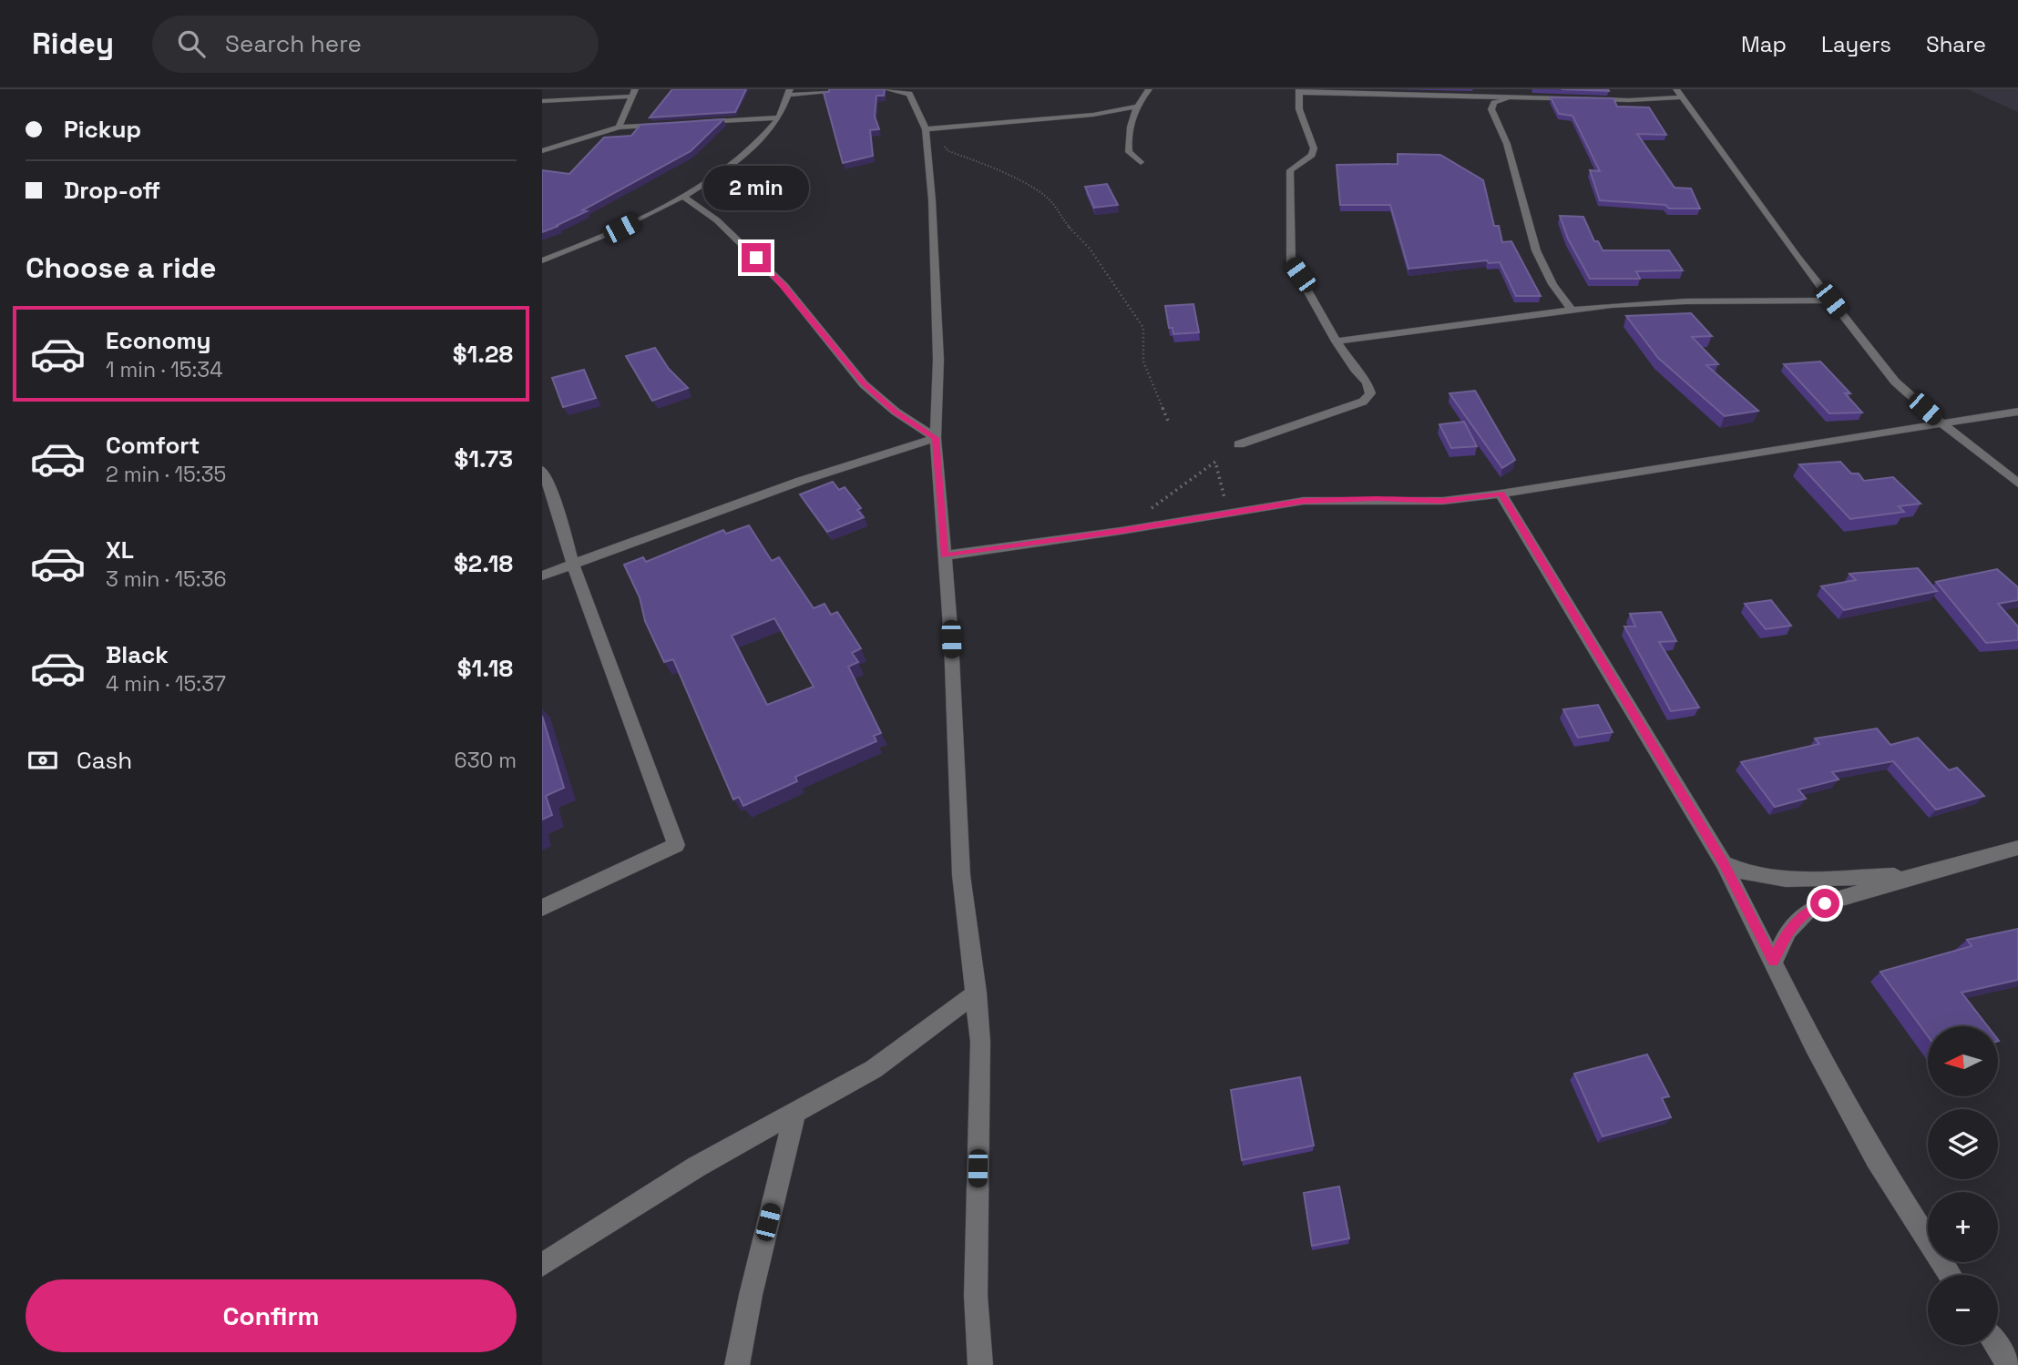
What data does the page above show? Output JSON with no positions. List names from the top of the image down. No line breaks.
{"north":"left","page":{"header":"Ridey","search":"Search here","nav":["Map","Layers","Share"],"banner":["Pickup","Drop-off"],"bubble":"2 min","heading":"Choose a ride","list":[{"name":"Economy","note":"1 min · 15:34","value":"$1.28"},{"name":"Comfort","note":"2 min · 15:35","value":"$1.73"},{"name":"XL","note":"3 min · 15:36","value":"$2.18"},{"name":"Black","note":"4 min · 15:37","value":"$1.18"}],"pay":["Cash","630 m"],"map_buttons":["+","−"],"buttons":"Confirm"}}
